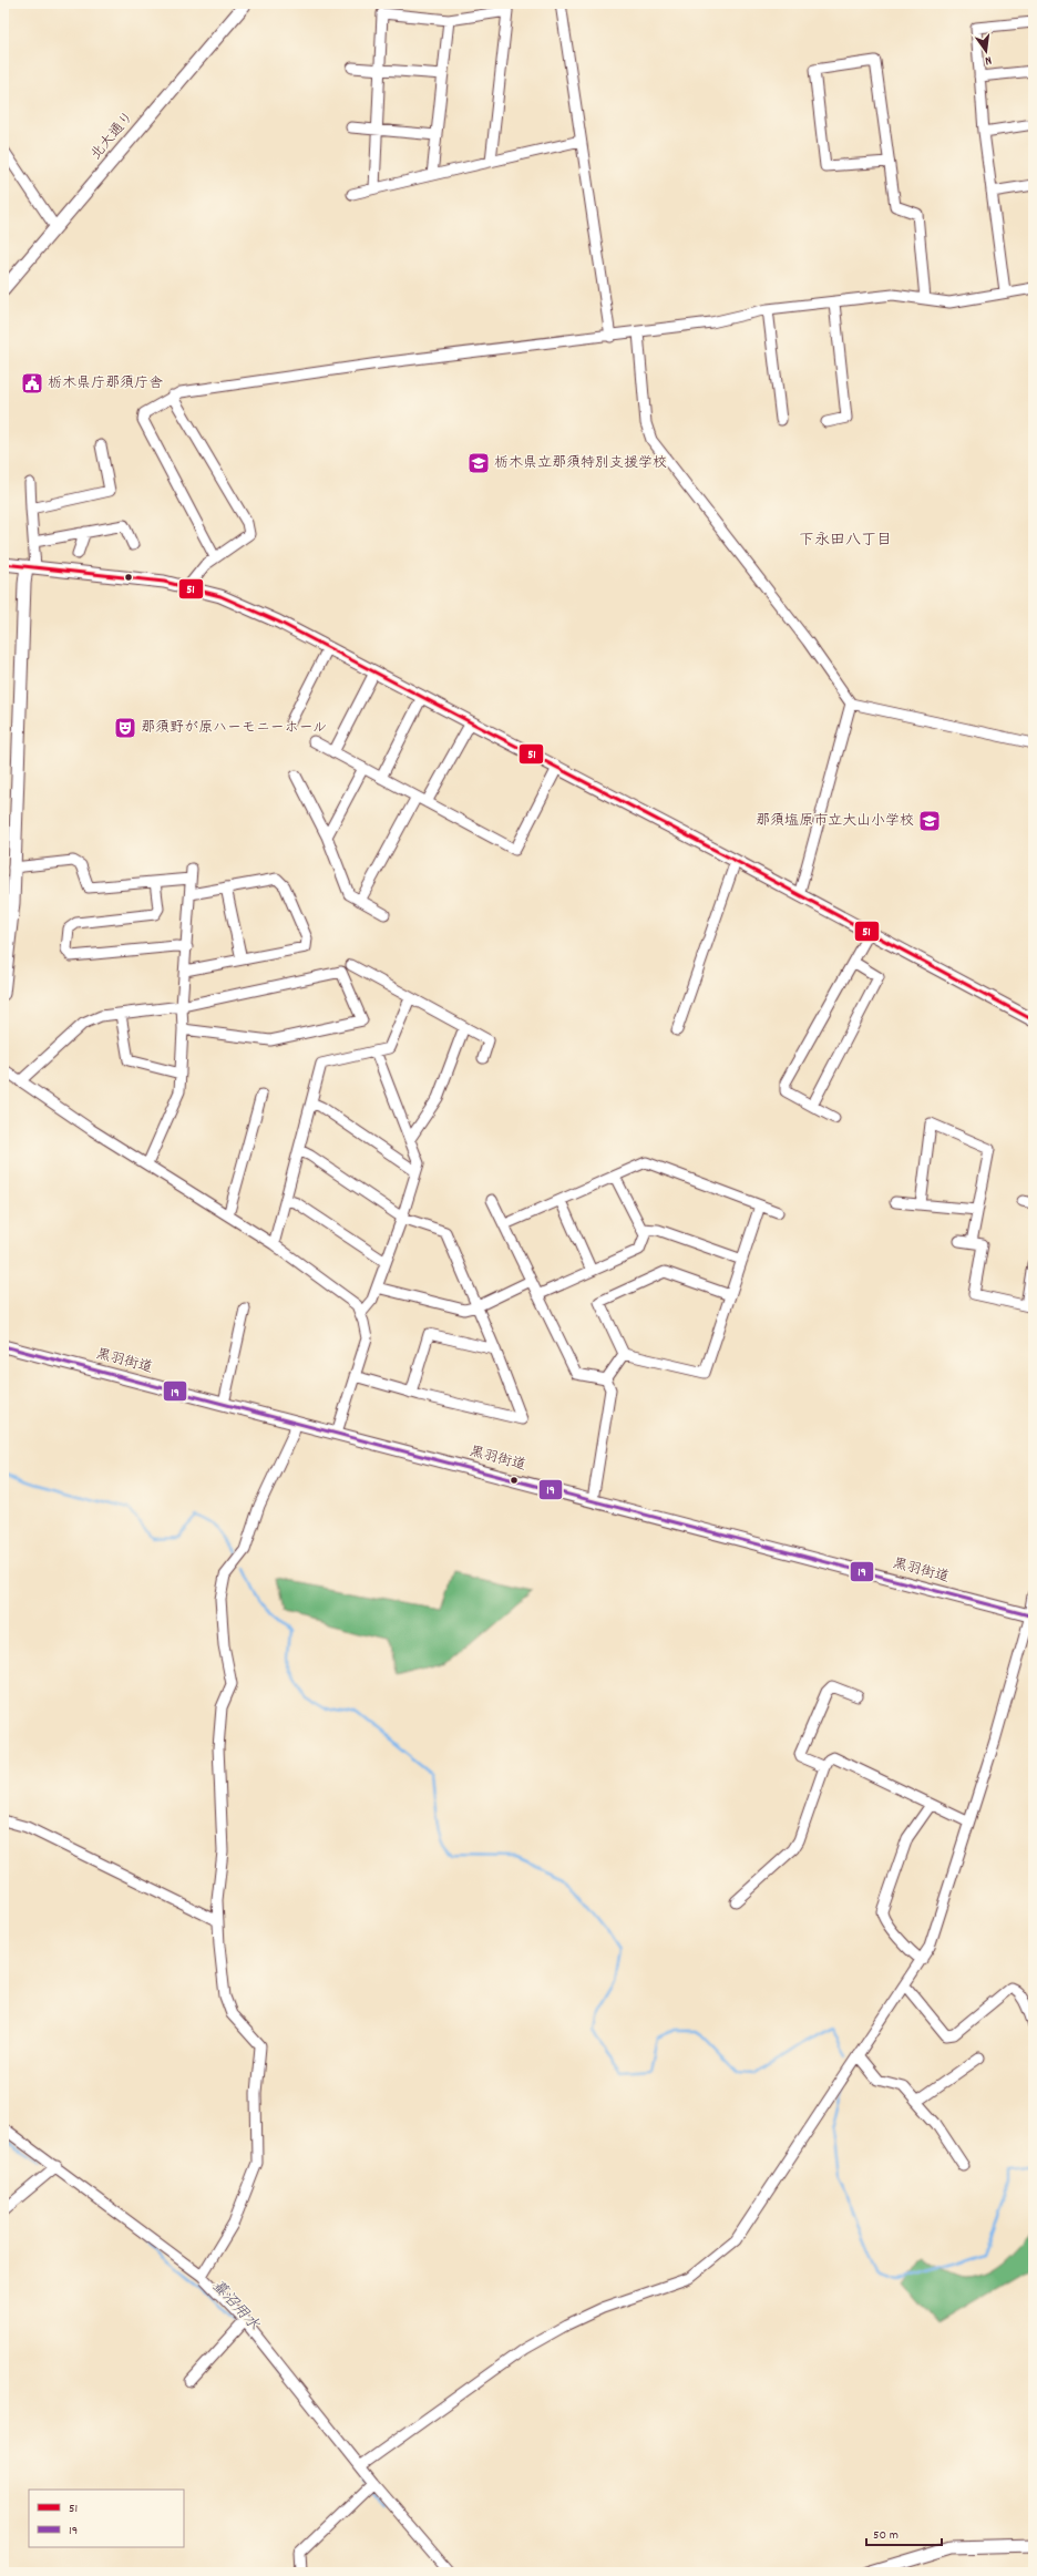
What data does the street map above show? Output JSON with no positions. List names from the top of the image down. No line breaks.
{"streets":{"street":["北大通り","黒羽街道"]},"districts":["下永田八丁目"],"water":["蟇沼用水"],"places":{"public building":["栃木県庁那須庁舎"],"school or university":["栃木県立那須特別支援学校","那須塩原市立大山小学校"],"theatre":["那須野が原ハーモニーホール"]},"lines":["transit line 51","transit line 19"],"legend":["51","19"],"scale_bar":"50 m","north":"bottom"}
